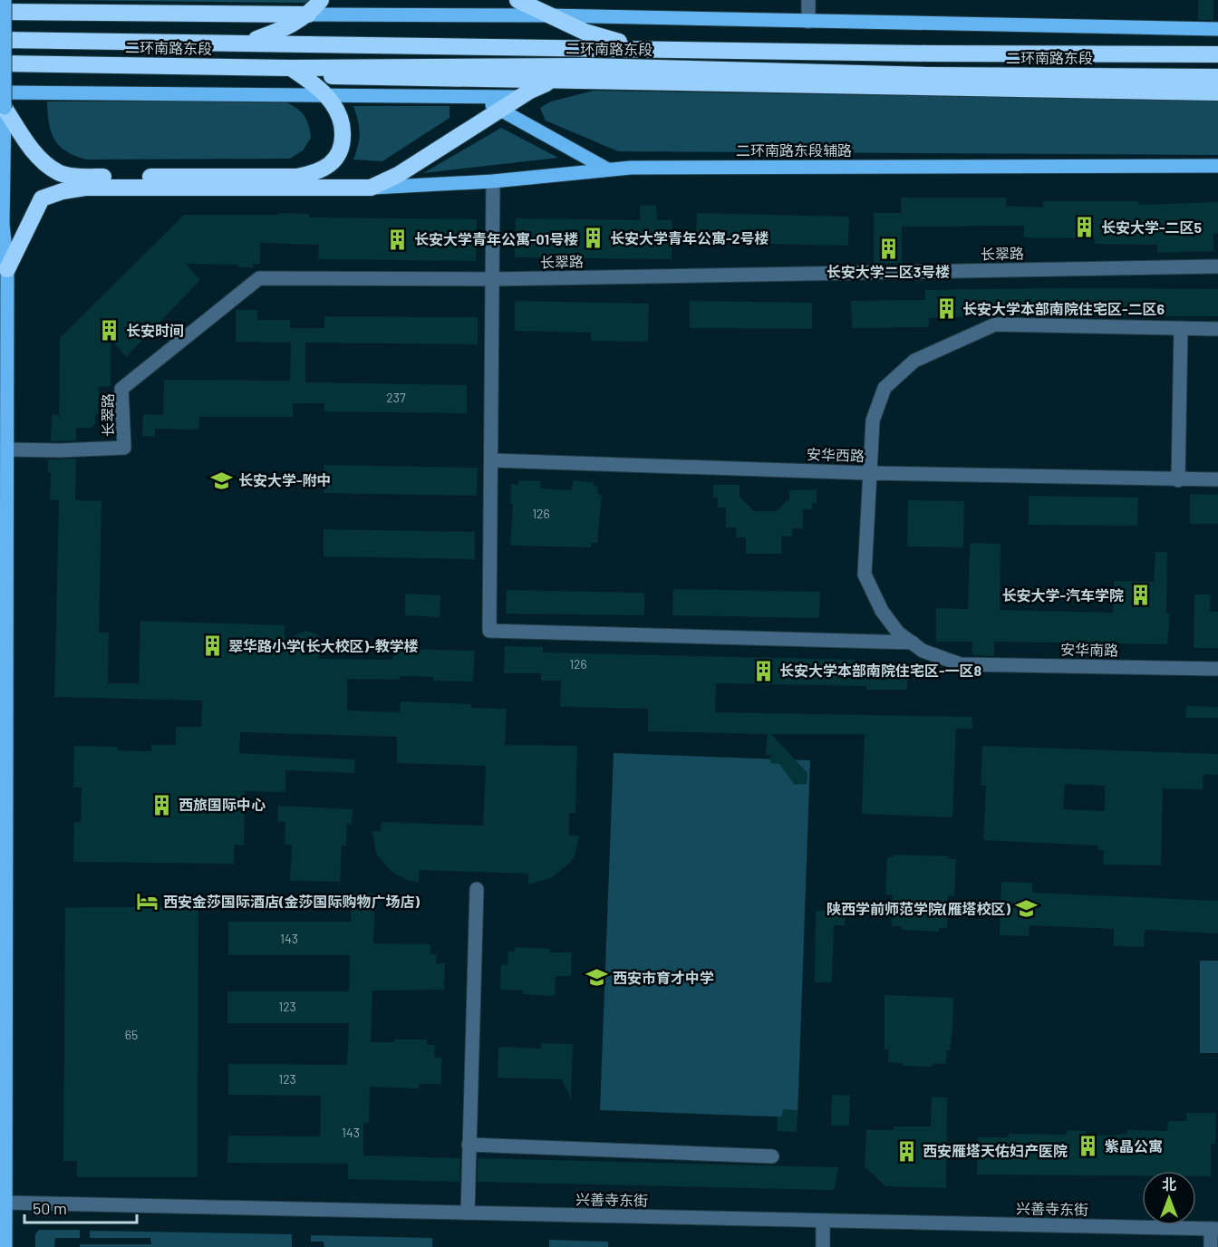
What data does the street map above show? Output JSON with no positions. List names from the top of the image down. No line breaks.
{"streets":{"highway":["二环南路东段"],"main road":["二环南路东段辅路"],"street":["长翠路","安华西路","安华南路","兴善寺东街"]},"crossings":[["安华西路","安华南路"]],"places":{"building":["长安大学-二区5","长安大学青年公寓-2号楼","长安大学青年公寓-01号楼","长安大学二区3号楼","长安大学本部南院住宅区-二区6","长安时间","长安大学-汽车学院","翠华路小学(长大校区)-教学楼","长安大学本部南院住宅区-一区8","西旅国际中心","紫晶公寓","西安雁塔天佑妇产医院"],"school or university":["长安大学-附中","陕西学前师范学院(雁塔校区)","西安市育才中学"],"hotel":["西安金莎国际酒店(金莎国际购物广场店)"]},"house_numbers":["237","126","126","143","123","65","123","143"],"scale_bar":"50 m","north":"top"}
